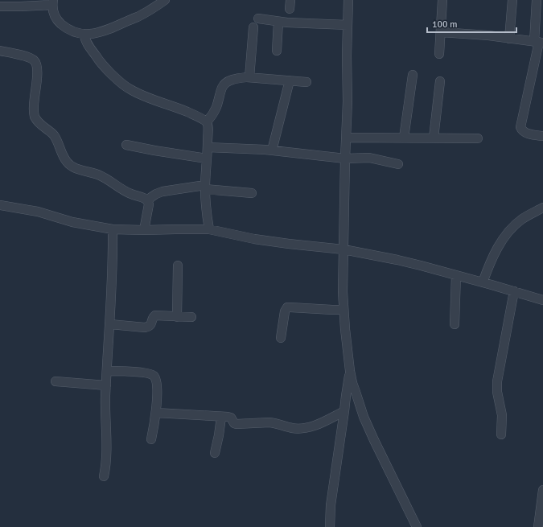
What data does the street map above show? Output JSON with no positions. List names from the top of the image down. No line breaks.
{"scale_bar":"100 m"}
